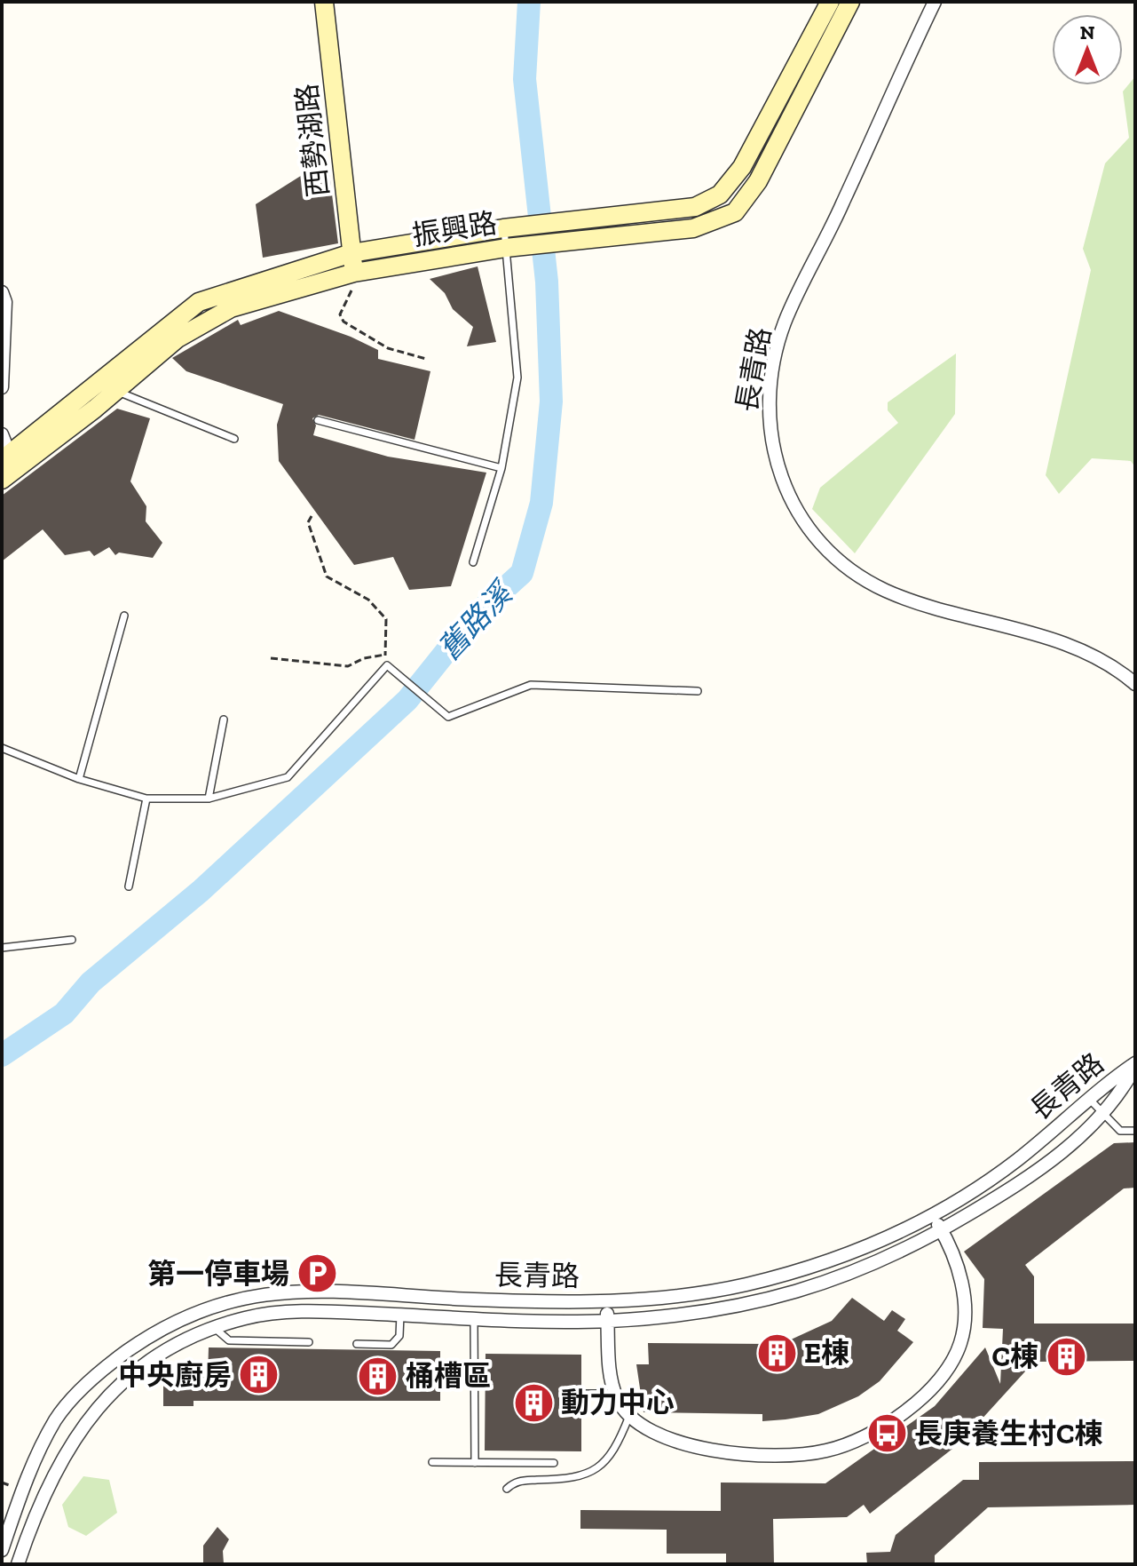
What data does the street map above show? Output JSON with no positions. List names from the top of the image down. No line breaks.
{"streets":{"street":["西勢湖路","振興路","長青路"]},"crossings":[["西勢湖路","振興路"]],"water":["舊路溪"],"places":{"parking":["第一停車場"],"building":["E棟","C棟","中央廚房","桶槽區","動力中心"],"bus stop":["長庚養生村C棟"]},"north":"top"}
